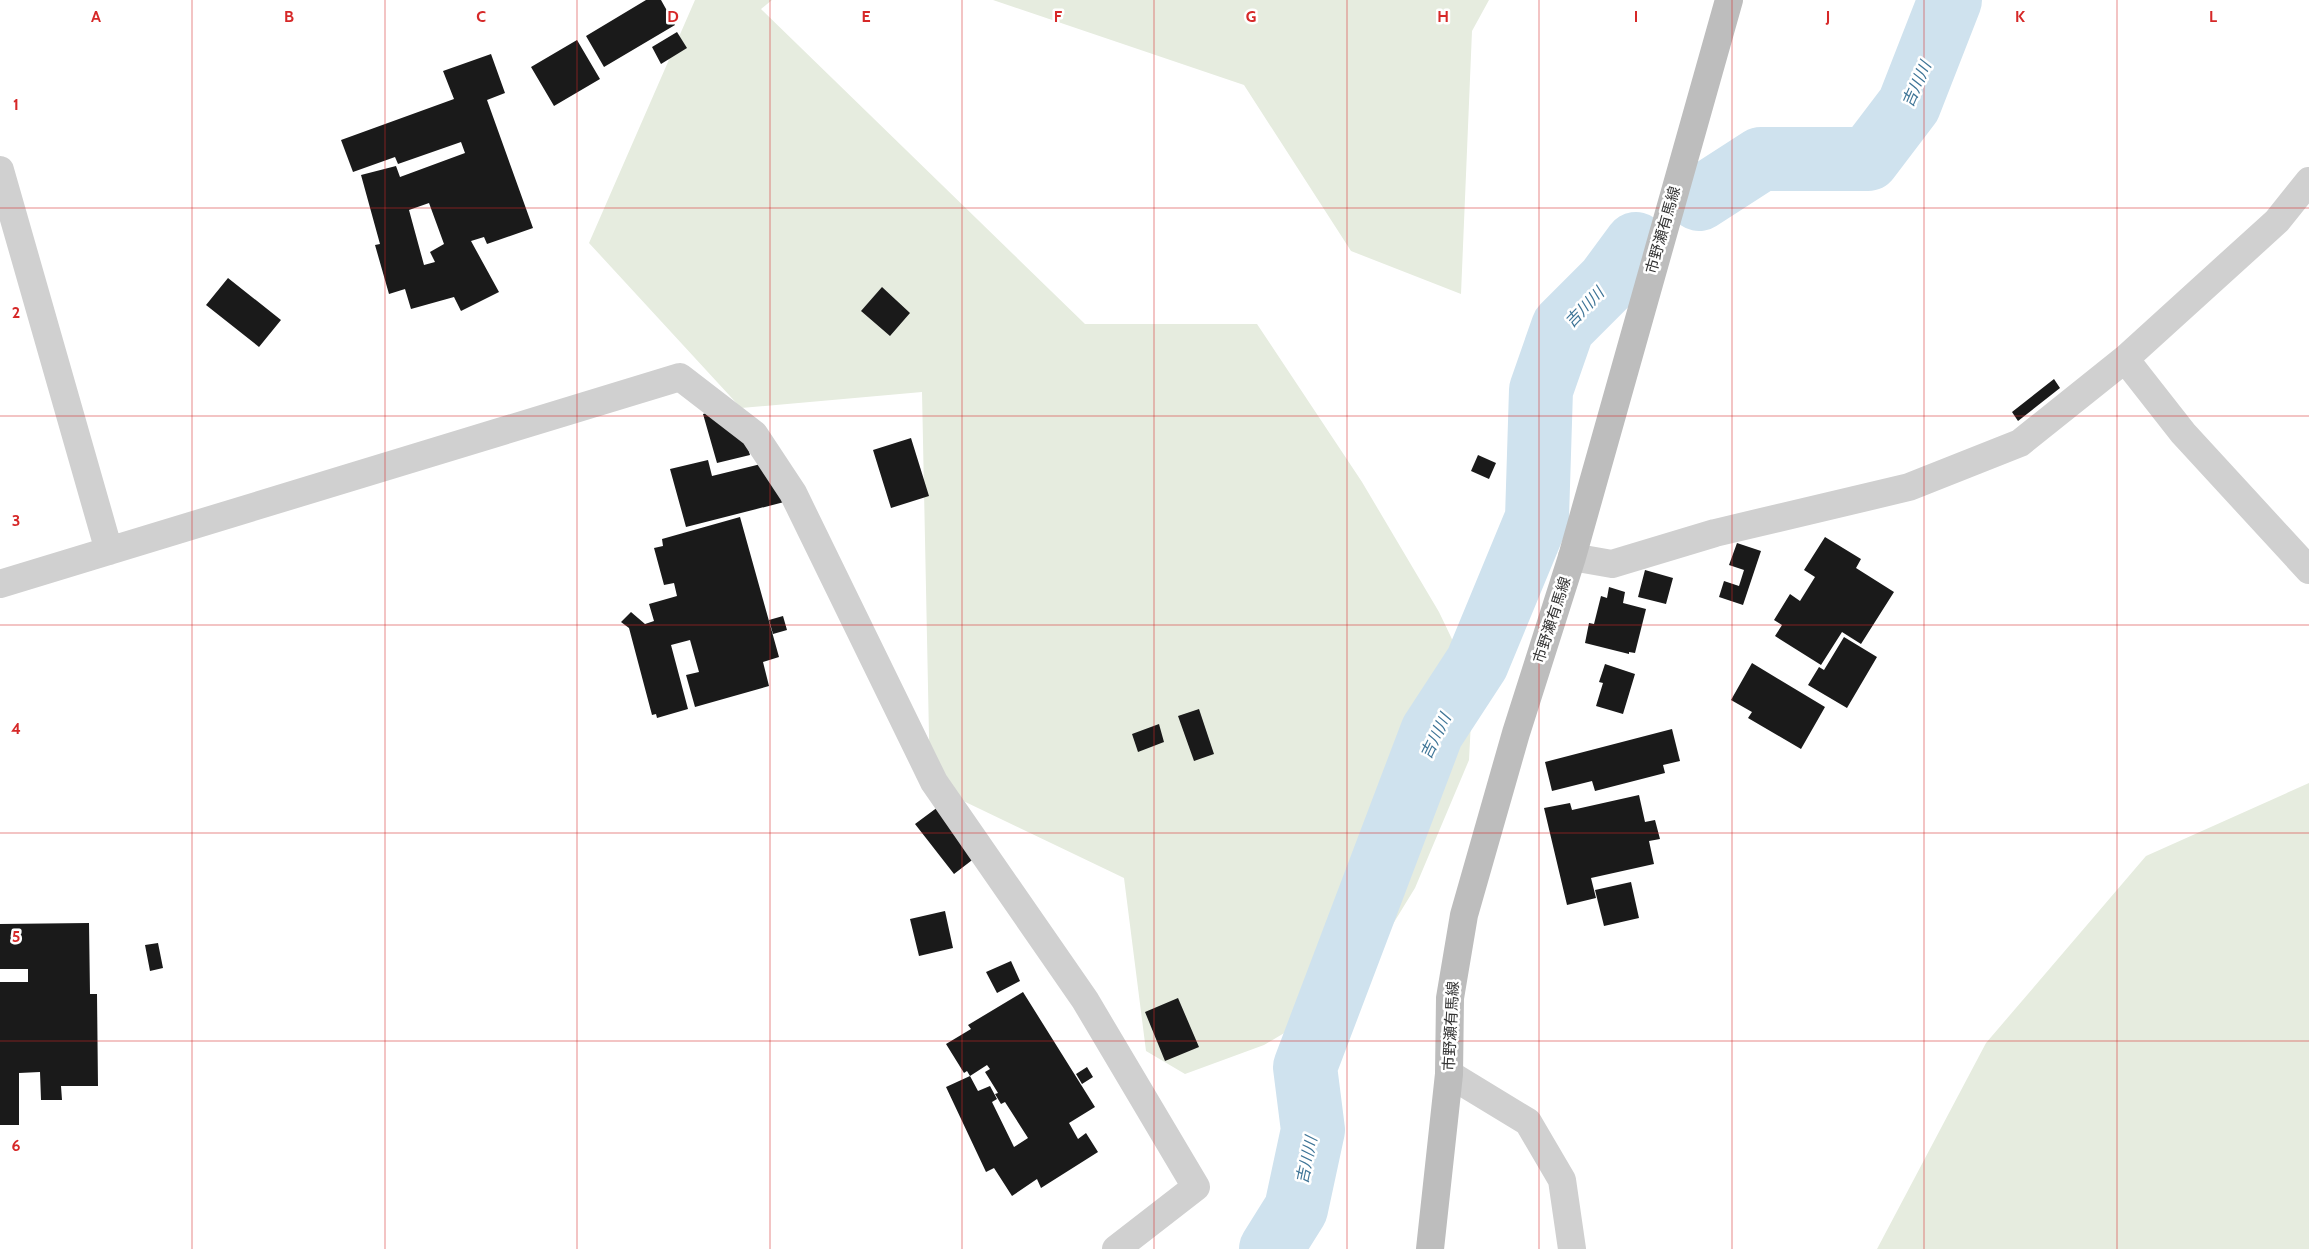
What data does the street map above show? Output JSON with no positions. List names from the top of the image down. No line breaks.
{"streets":{"main road":["市野瀬有馬線"]},"water":["吉川川"],"grid":{"columns":["A","B","C","D","E","F","G","H","I","J","K","L"],"rows":["1","2","3","4","5","6"]}}
